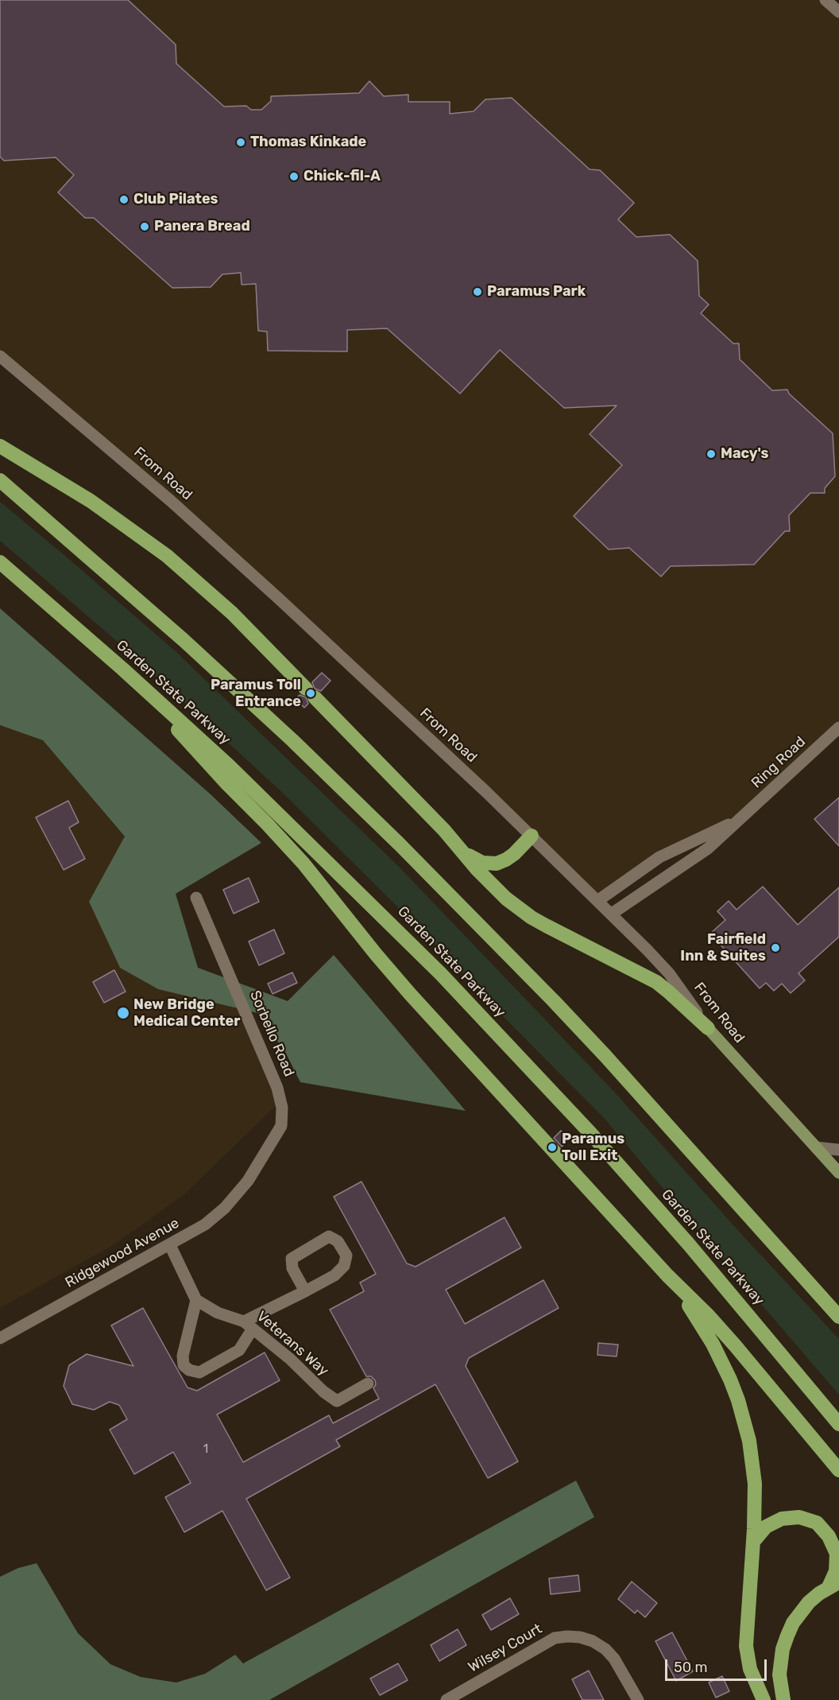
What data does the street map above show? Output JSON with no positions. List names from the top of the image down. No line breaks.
{"streets":{"highway":["Garden State Parkway"],"main road":["From Road"],"street":["Ring Road","Sorbello Road","Ridgewood Avenue","Veterans Way","Wilsey Court"]},"crossings":[["From Road","Ring Road"],["Sorbello Road","Ridgewood Avenue"]],"places":["Thomas Kinkade","Chick-fil-A","Club Pilates","Panera Bread","Paramus Park","Macy's","Paramus Toll Entrance","Fairfield Inn & Suites","New Bridge Medical Center","Paramus Toll Exit"],"house_numbers":["1"],"scale_bar":"50 m"}
